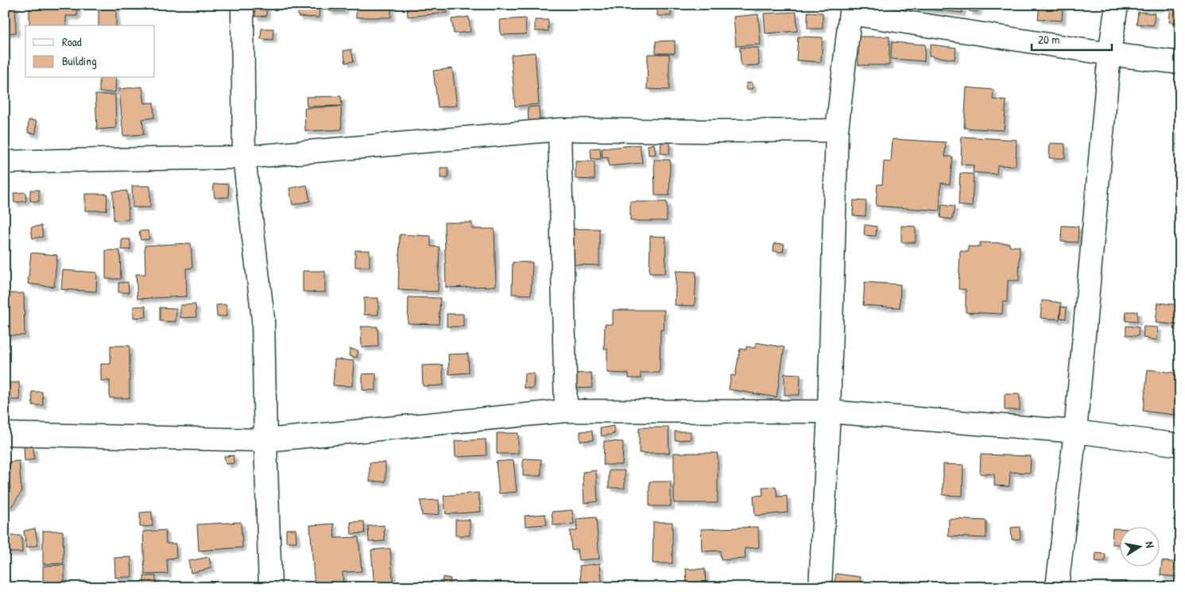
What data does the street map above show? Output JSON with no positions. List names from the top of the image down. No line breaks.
{"legend":["Road","Building"],"scale_bar":"20 m","north":"right"}
